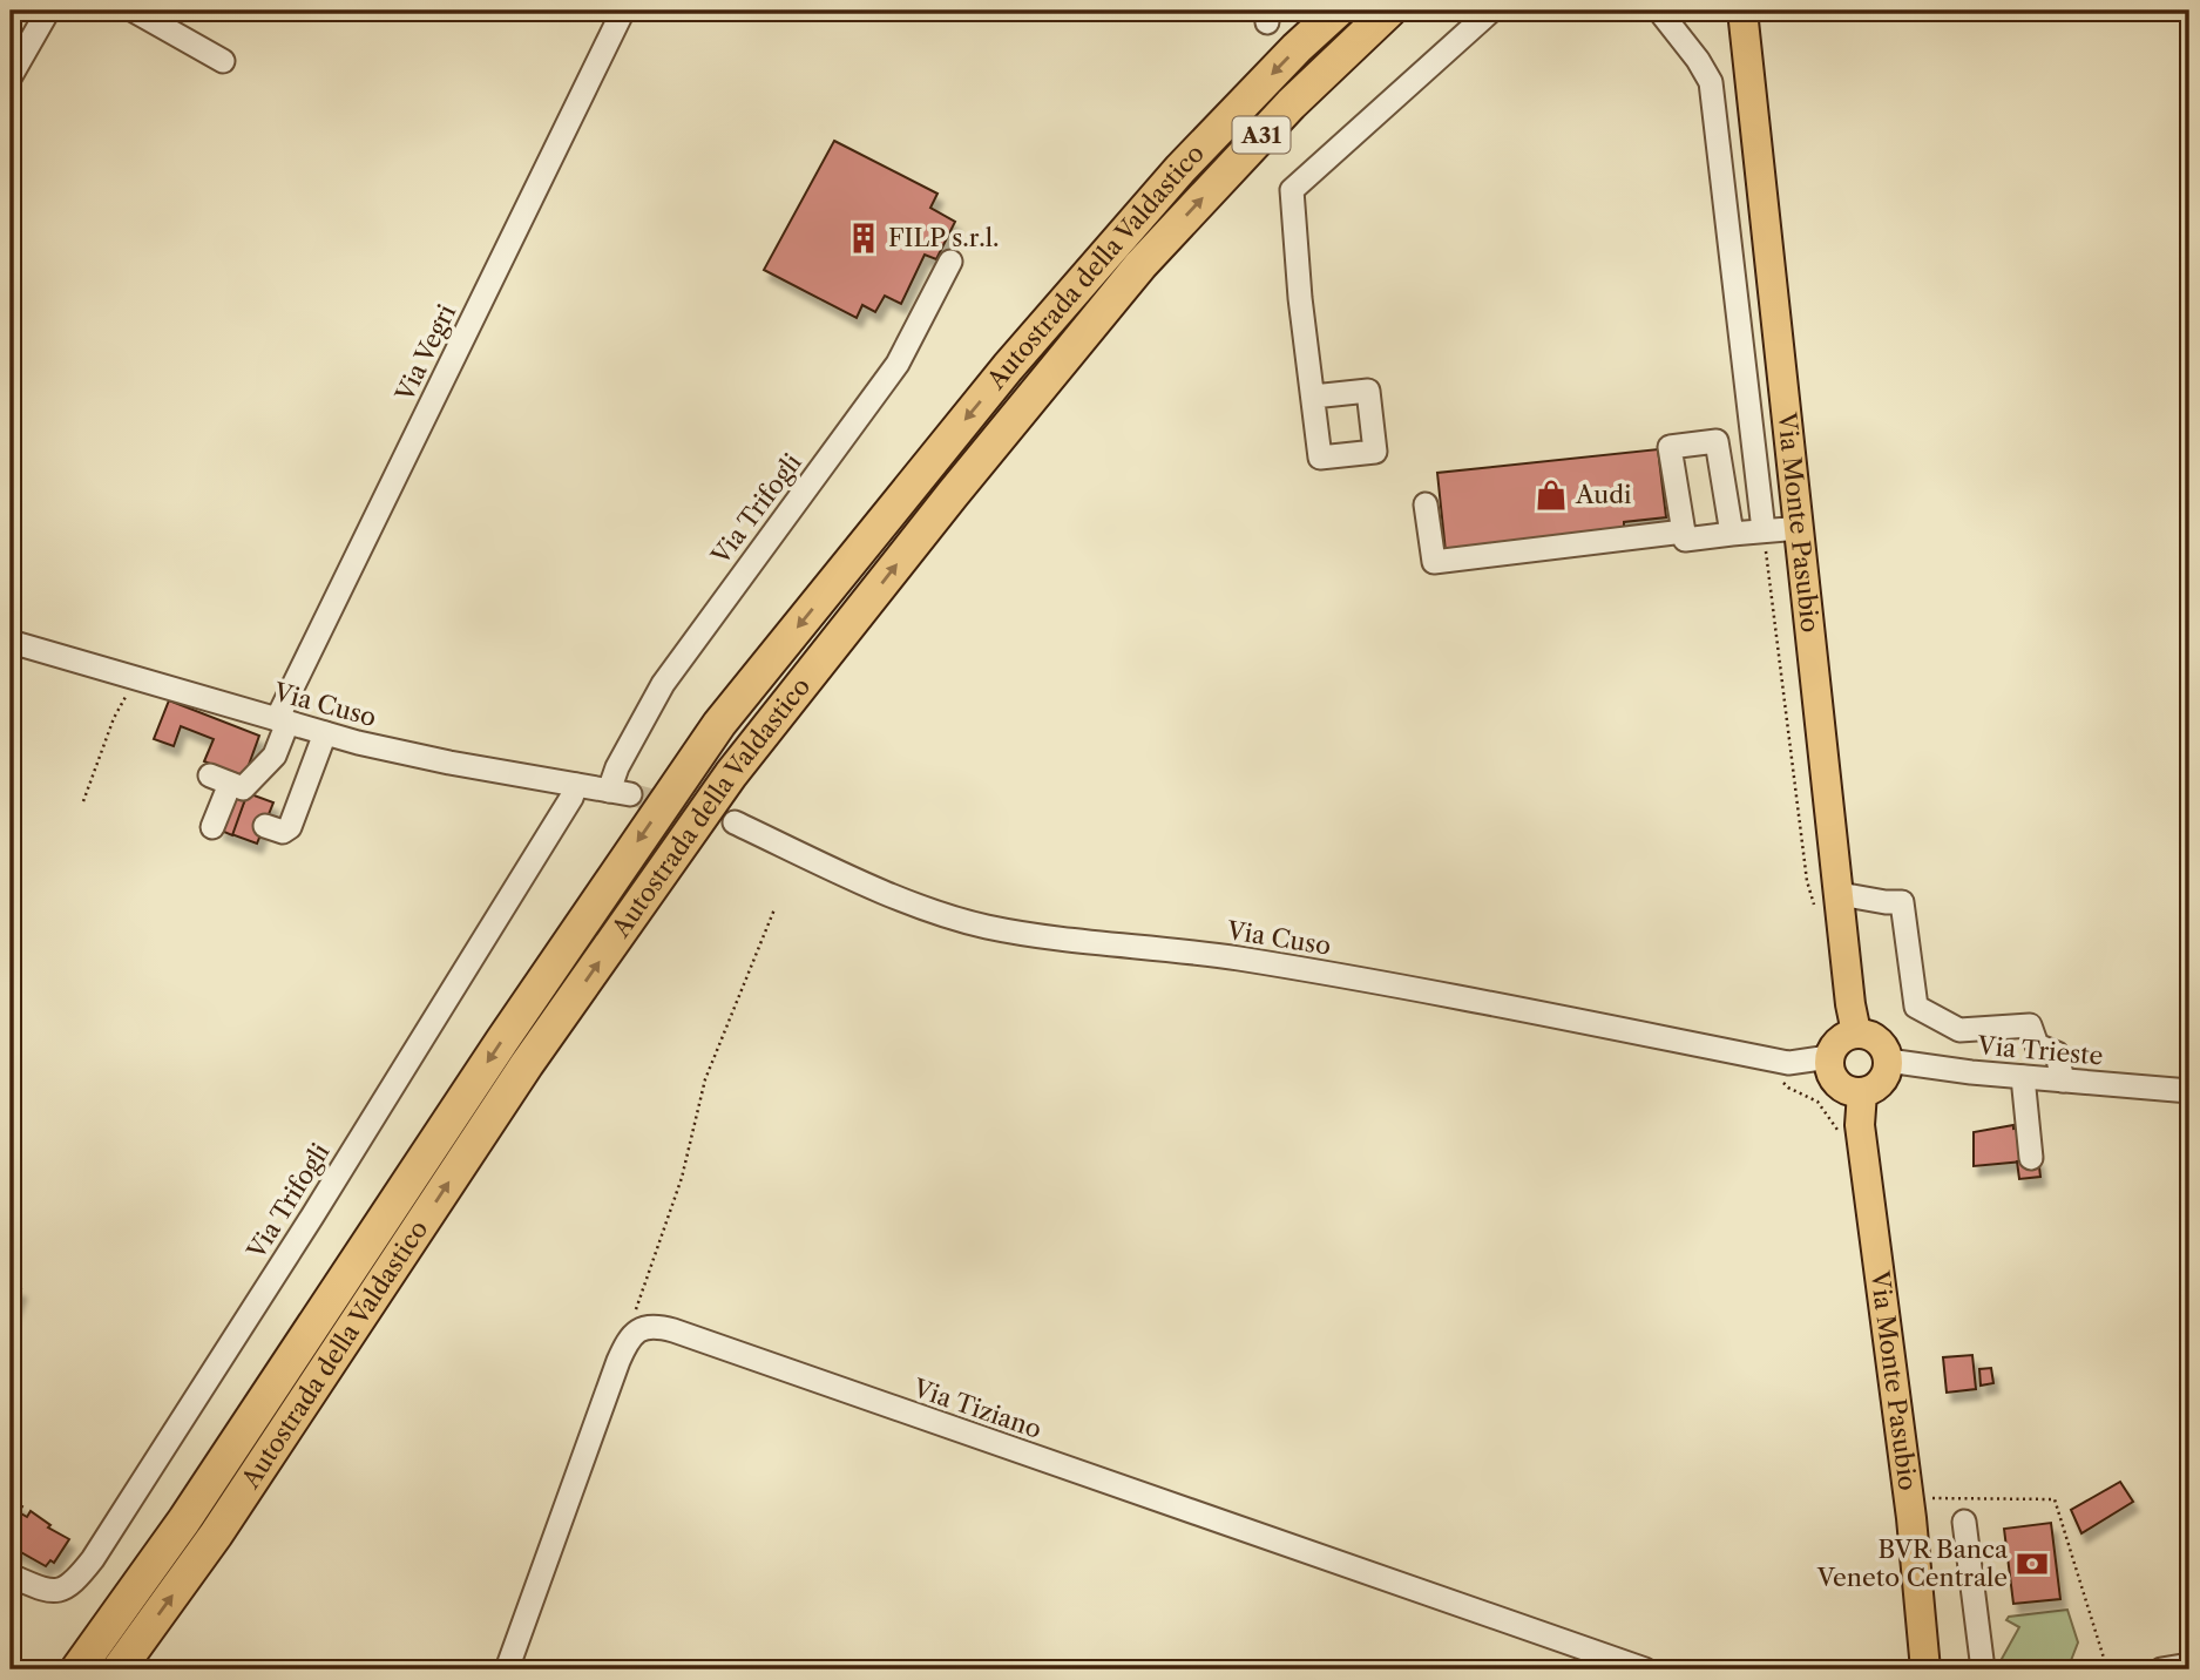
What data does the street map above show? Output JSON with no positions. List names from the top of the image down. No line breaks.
{"streets":{"highway":["A31","Autostrada della Valdastico"],"main road":["Via Monte Pasubio"],"street":["Via Vegri","Via Trifogli","Via Cuso","Via Trieste","Via Tiziano"]},"crossings":[["Via Vegri","Via Cuso"],["Via Trifogli","Via Cuso"],["Via Monte Pasubio","Via Cuso"],["Via Monte Pasubio","Via Trieste"],["Via Cuso","Via Trieste"]],"places":{"building":["FILP s.r.l."],"shop":["Audi"],"bank":["BVR Banca Veneto Centrale"]}}
